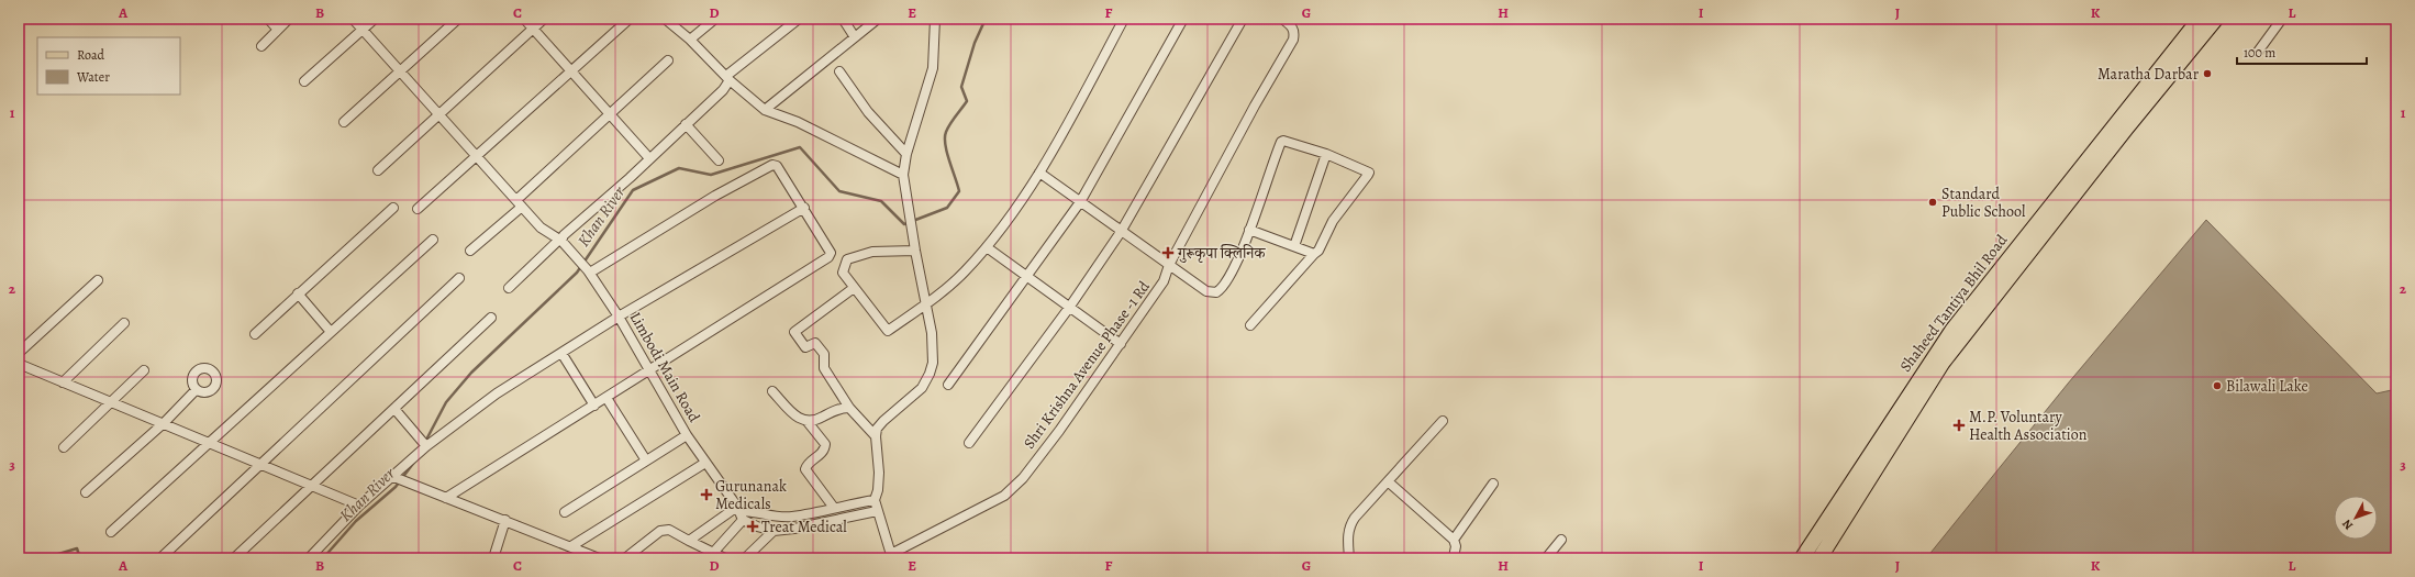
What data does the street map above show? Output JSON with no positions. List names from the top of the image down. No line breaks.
{"streets":{"main road":["Shaheed Tantiya Bhil Road"],"street":["Shri Krishna Avenue Phase -1 Rd","Limbodi Main Road"]},"water":["Khan River"],"places":{"other":["Maratha Darbar","Standard Public School","Bilawali Lake"],"health":["गुरूकृपा क्लिनिक","M.P. Voluntary Health Association","Gurunanak Medicals","Treat Medical"]},"legend":["Road","Water"],"scale_bar":"100 m","north":"bottom left","grid":{"columns":["A","B","C","D","E","F","G","H","I","J","K","L"],"rows":["1","2","3"]}}
